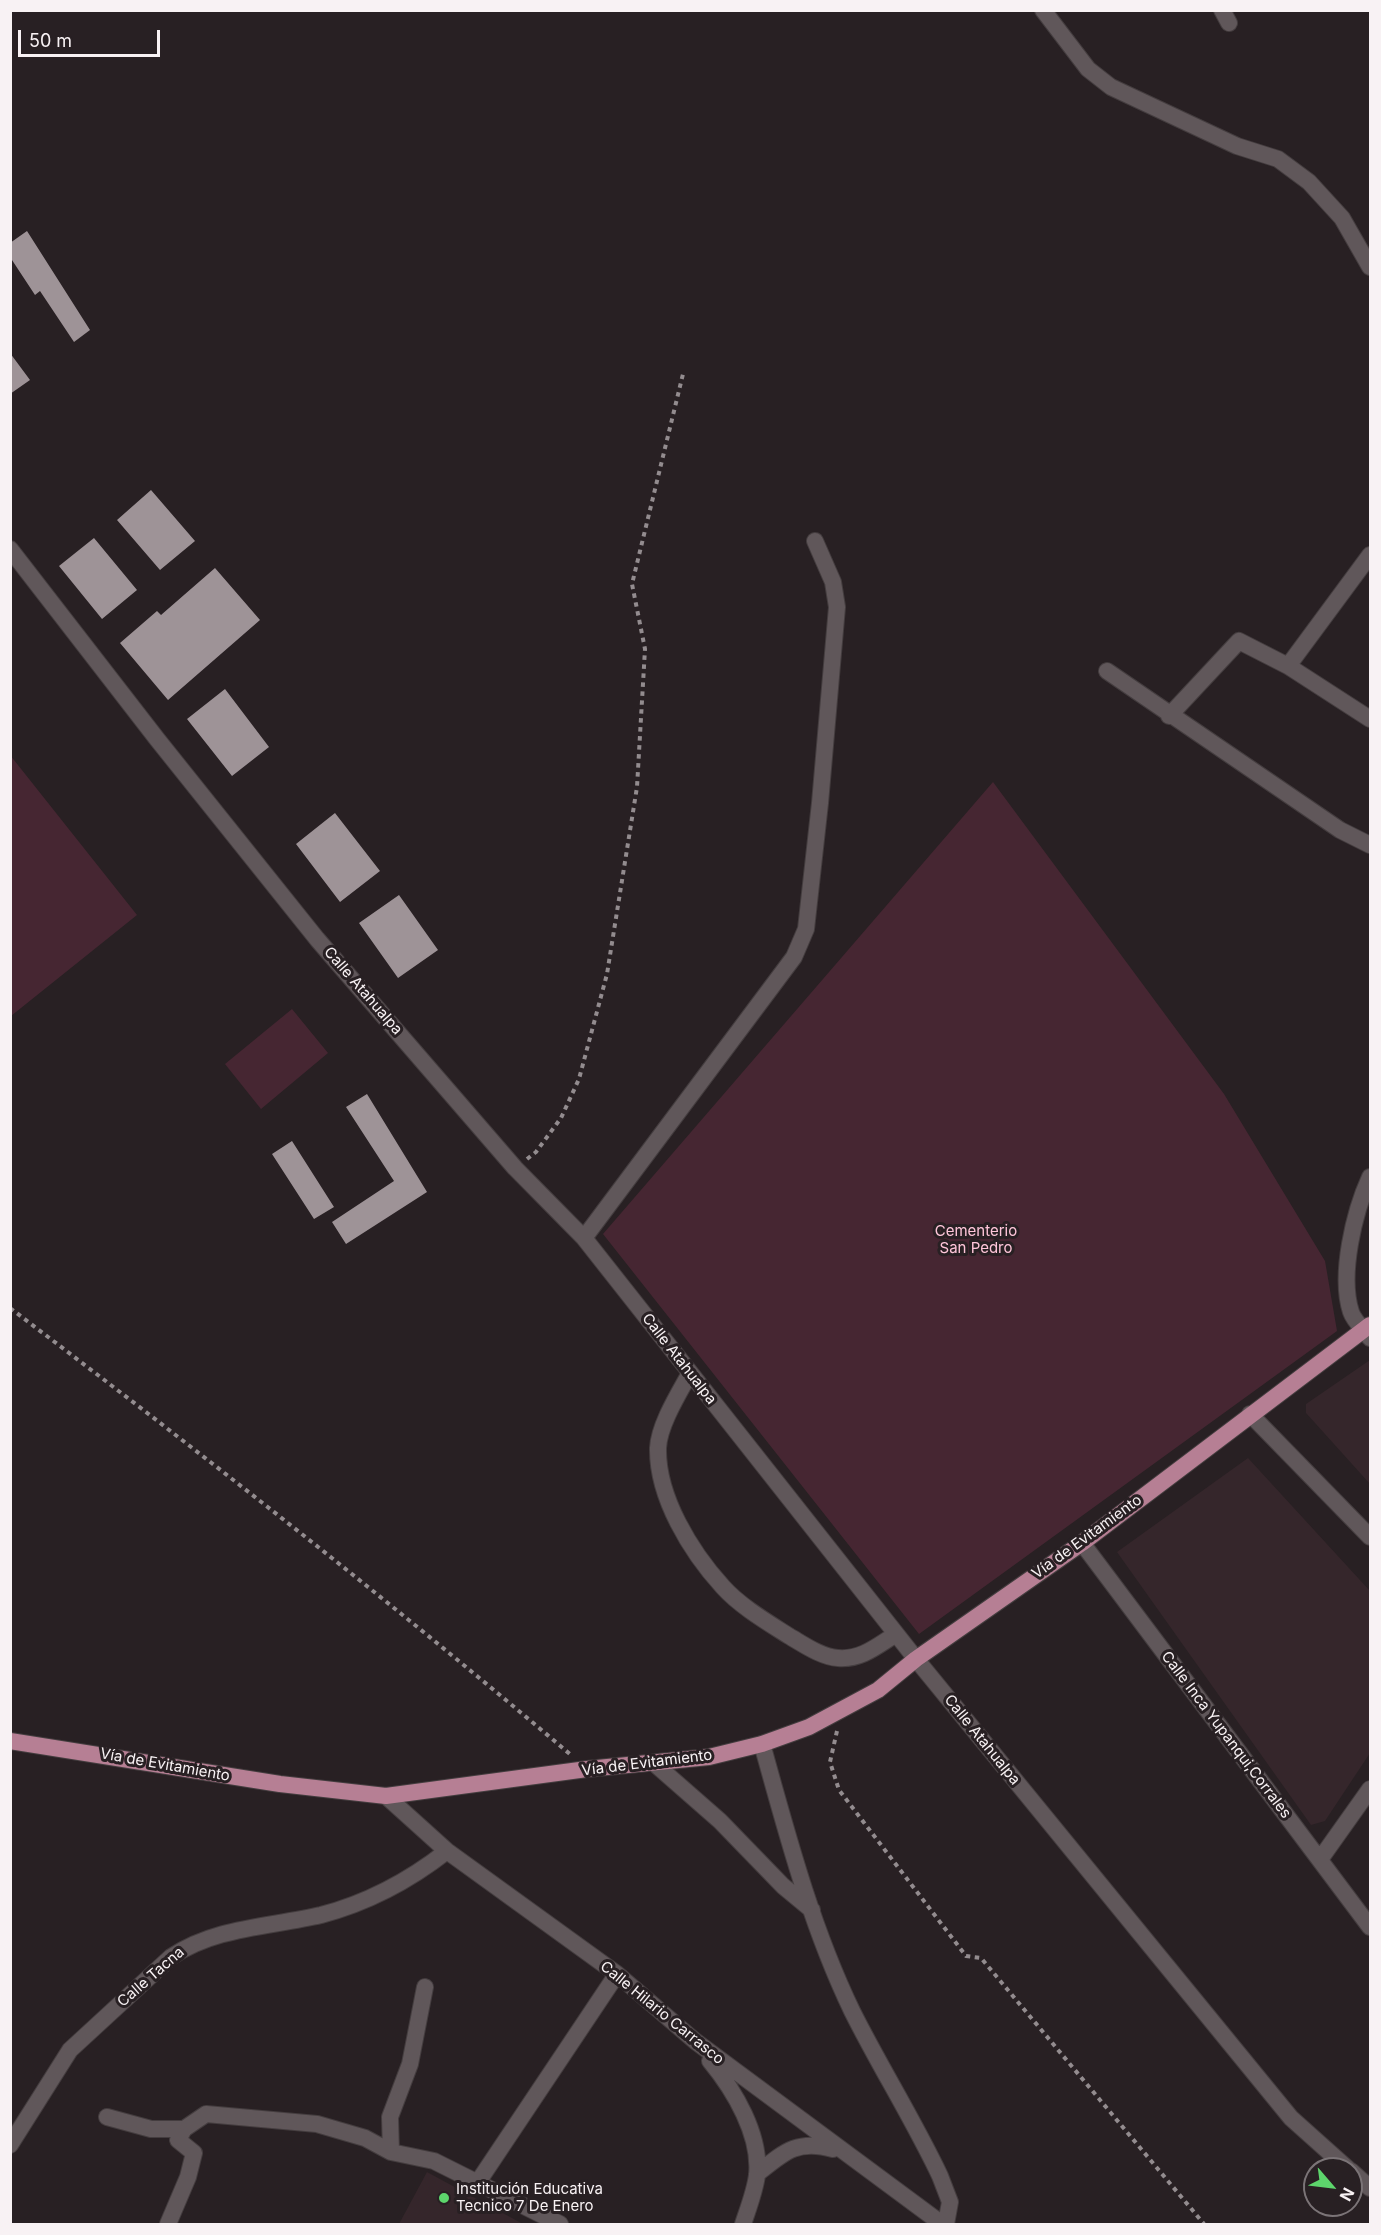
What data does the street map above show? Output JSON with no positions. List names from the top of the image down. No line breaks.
{"streets":{"main road":["Vía de Evitamiento"],"street":["Calle Atahualpa","Calle Inca Yupanqui,Corrales","Calle Tacna","Calle Hilario Carrasco"]},"crossings":[["Calle Atahualpa","Vía de Evitamiento"],["Vía de Evitamiento","Calle Inca Yupanqui,Corrales"],["Vía de Evitamiento","Calle Hilario Carrasco"],["Calle Tacna","Calle Hilario Carrasco"]],"parks":["Cementerio San Pedro"],"places":["Institución Educativa Tecnico 7 De Enero"],"scale_bar":"50 m","north":"bottom right"}
